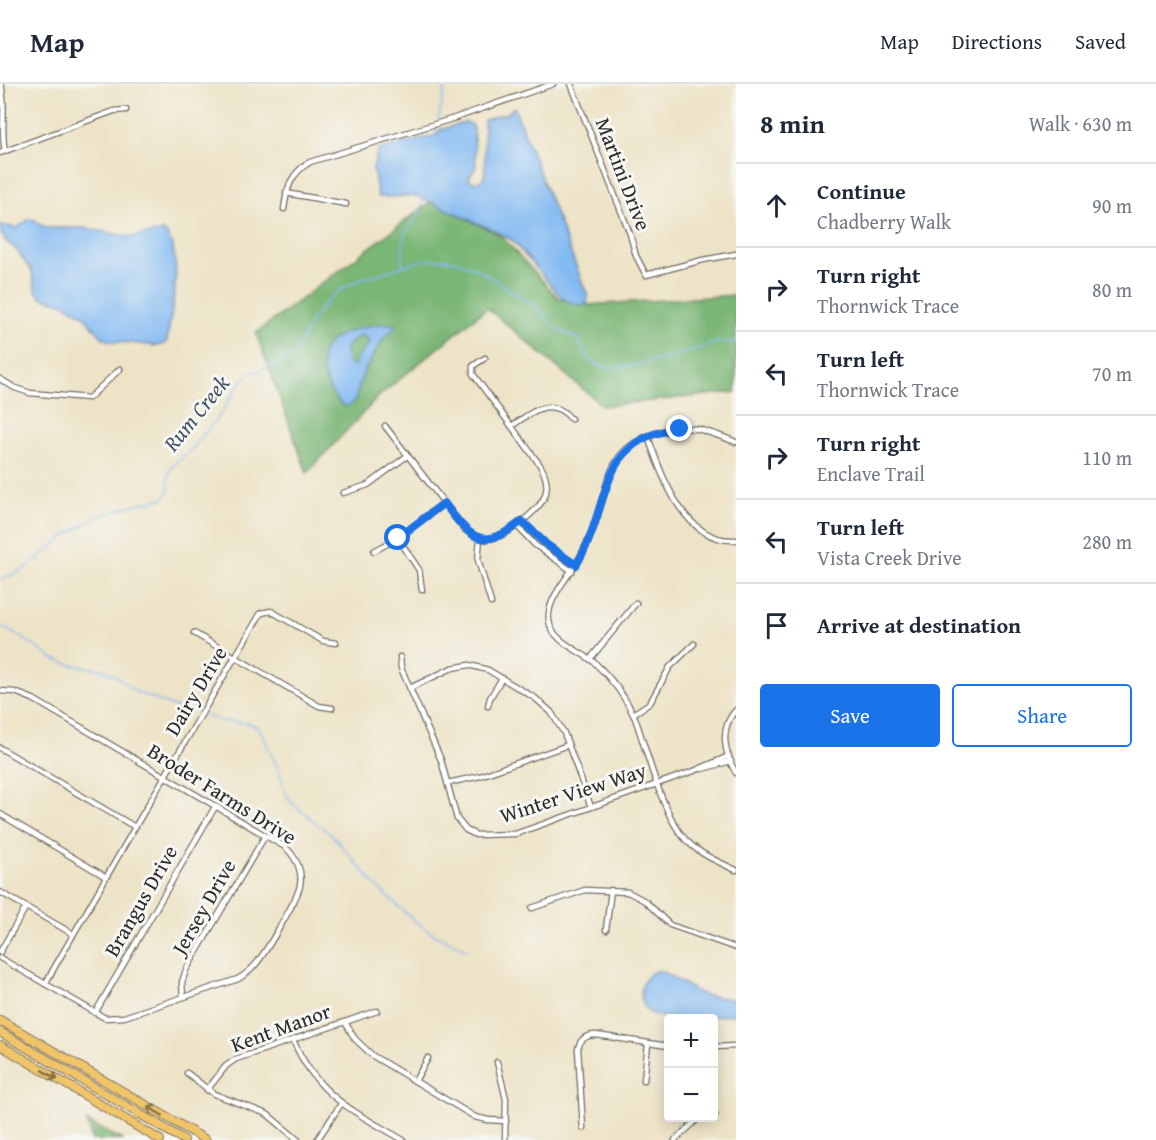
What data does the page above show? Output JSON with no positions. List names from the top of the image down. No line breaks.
{"streets":{"street":["Martini Drive","Dairy Drive","Winter View Way","Broder Farms Drive","Brangus Drive","Jersey Drive","Kent Manor"]},"crossings":[["Dairy Drive","Broder Farms Drive"],["Broder Farms Drive","Brangus Drive"],["Broder Farms Drive","Jersey Drive"]],"water":["Rum Creek"],"page":{"header":"Map","nav":["Map","Directions","Saved"],"heading":["8 min","Walk · 630 m"],"list":[["Continue","Chadberry Walk","90 m"],["Turn right","Thornwick Trace","80 m"],["Turn left","Thornwick Trace","70 m"],["Turn right","Enclave Trail","110 m"],["Turn left","Vista Creek Drive","280 m"],"Arrive at destination"],"buttons":["Save","Share"],"map_buttons":["+","−"]}}
